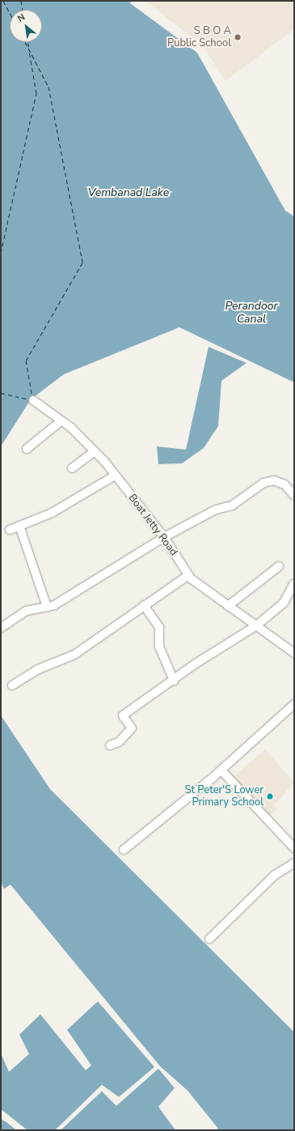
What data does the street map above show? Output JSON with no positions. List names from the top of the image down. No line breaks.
{"streets":{"street":["Boat Jetty Road"]},"water":["Vembanad Lake","Perandoor Canal"],"places":["S B O A Public School","St Peter'S Lower Primary School"],"north":"top left"}
